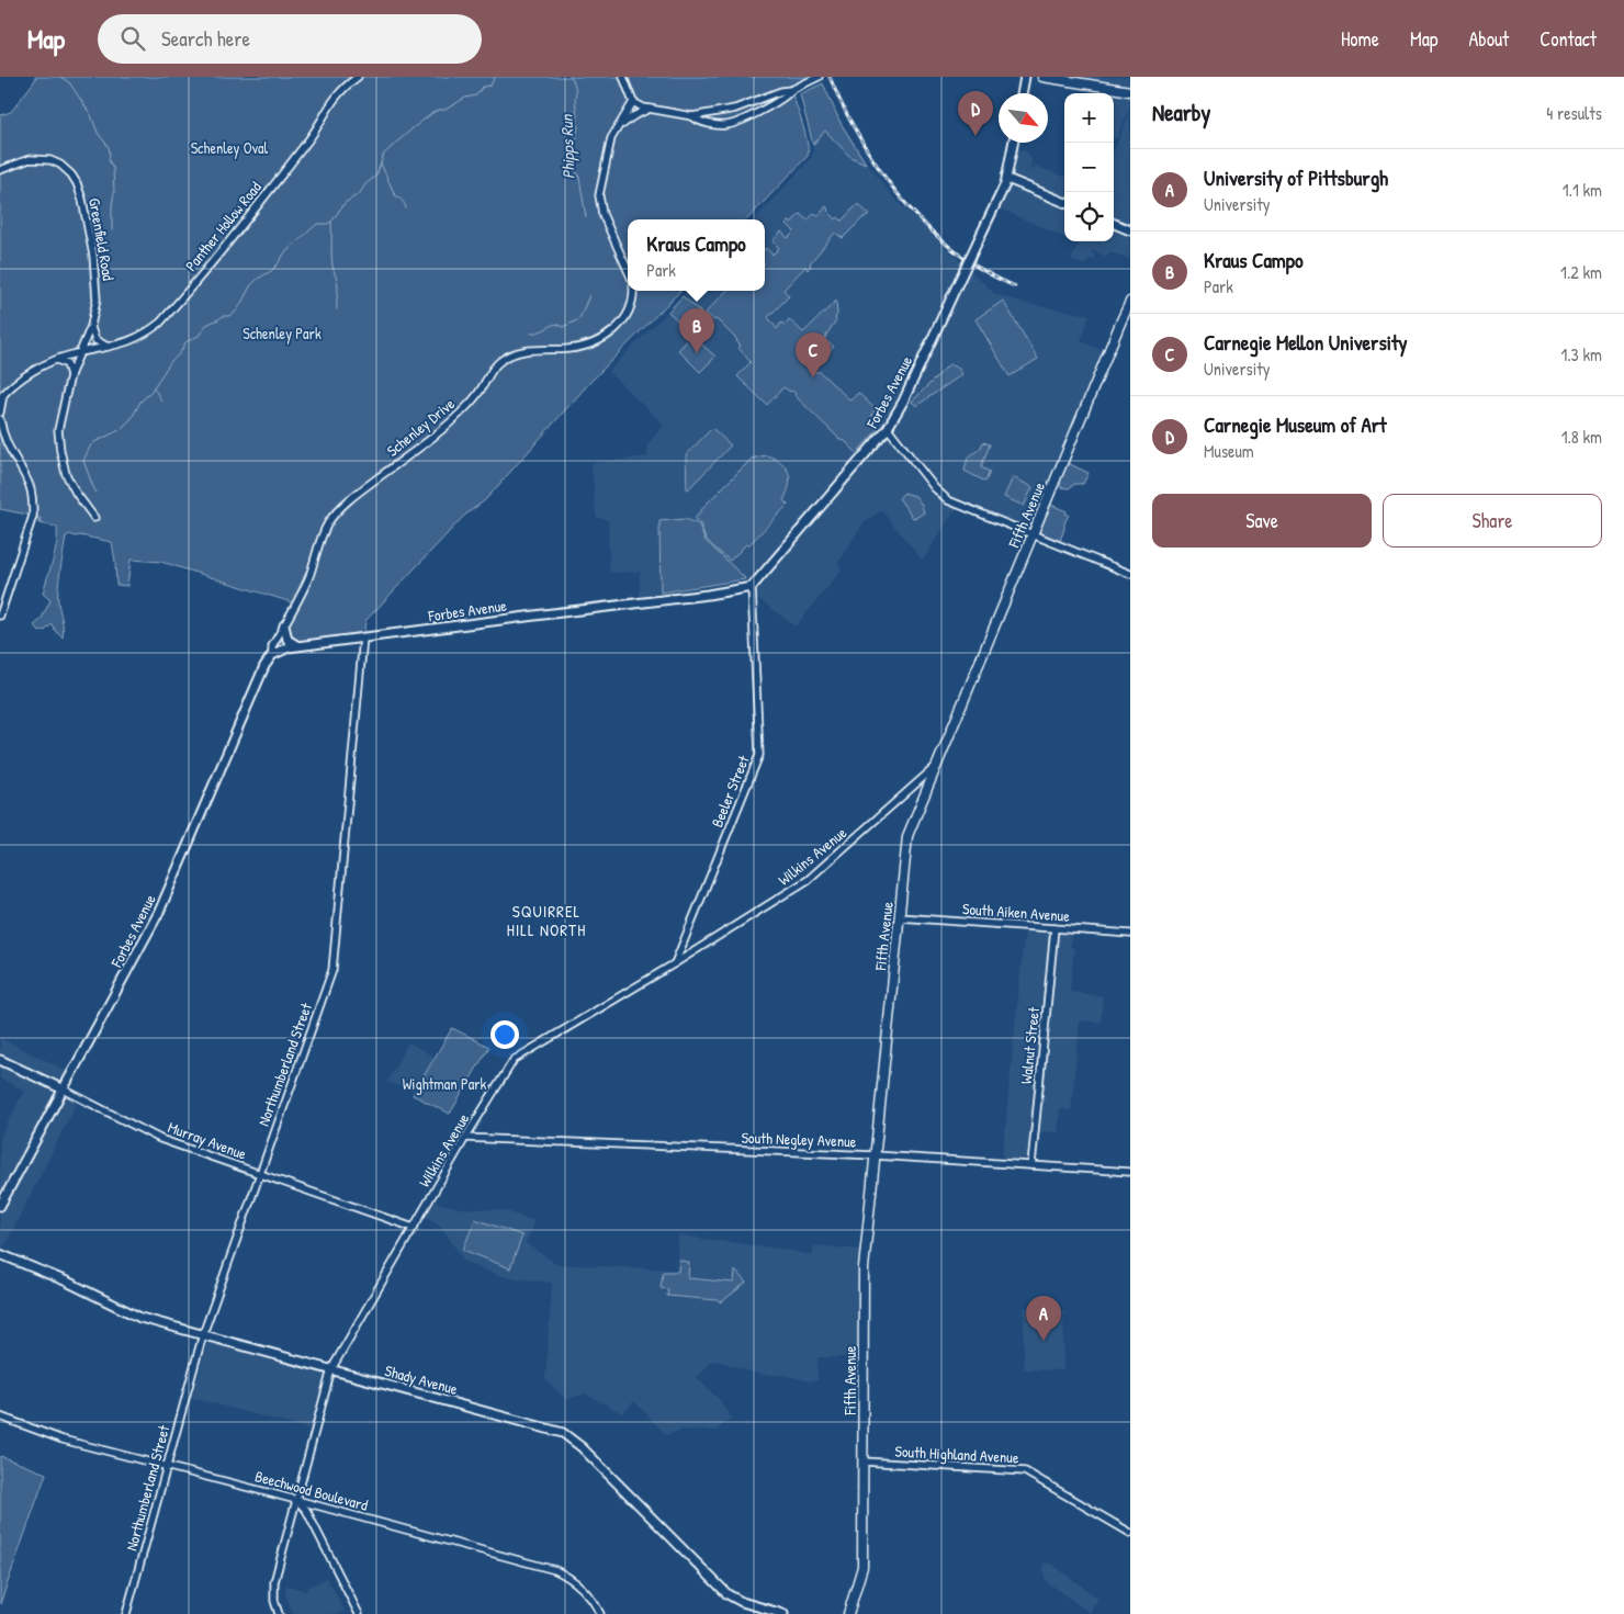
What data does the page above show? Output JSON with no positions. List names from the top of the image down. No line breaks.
{"streets":{"highway":["Fifth Avenue"],"main road":["Panther Hollow Road","Greenfield Road","Forbes Avenue","Schenley Drive","Beeler Street","Wilkins Avenue","South Aiken Avenue","Walnut Street","Northumberland Street","South Negley Avenue","Murray Avenue","Shady Avenue","South Highland Avenue","Beechwood Boulevard"]},"crossings":[["Panther Hollow Road","Greenfield Road"],["Forbes Avenue","Schenley Drive"],["Forbes Avenue","Beeler Street"],["Forbes Avenue","Northumberland Street"],["Forbes Avenue","Murray Avenue"],["Fifth Avenue","Wilkins Avenue"],["Fifth Avenue","South Aiken Avenue"],["Fifth Avenue","South Negley Avenue"],["Fifth Avenue","South Highland Avenue"],["Beeler Street","Wilkins Avenue"],["Wilkins Avenue","South Negley Avenue"],["Wilkins Avenue","Murray Avenue"],["Wilkins Avenue","Shady Avenue"],["Wilkins Avenue","Beechwood Boulevard"],["South Aiken Avenue","Walnut Street"],["Walnut Street","South Negley Avenue"],["Northumberland Street","Murray Avenue"],["Northumberland Street","Shady Avenue"],["Northumberland Street","Beechwood Boulevard"]],"districts":["SQUIRREL HILL NORTH"],"water":["Phipps Run"],"parks":["Schenley Oval","Schenley Park","Wightman Park"],"north":"bottom right","page":{"header":"Map","search":"Search here","nav":["Home","Map","About","Contact"],"heading":["Nearby","4 results"],"pins":["D","B","C","A"],"map_buttons":["+","−"],"list":[{"mark":"A","name":"University of Pittsburgh","note":"University","value":"1.1 km"},{"mark":"B","name":"Kraus Campo","note":"Park","value":"1.2 km"},{"mark":"C","name":"Carnegie Mellon University","note":"University","value":"1.3 km"},{"mark":"D","name":"Carnegie Museum of Art","note":"Museum","value":"1.8 km"}],"popup":["Kraus Campo","Park"],"buttons":["Save","Share"]}}
